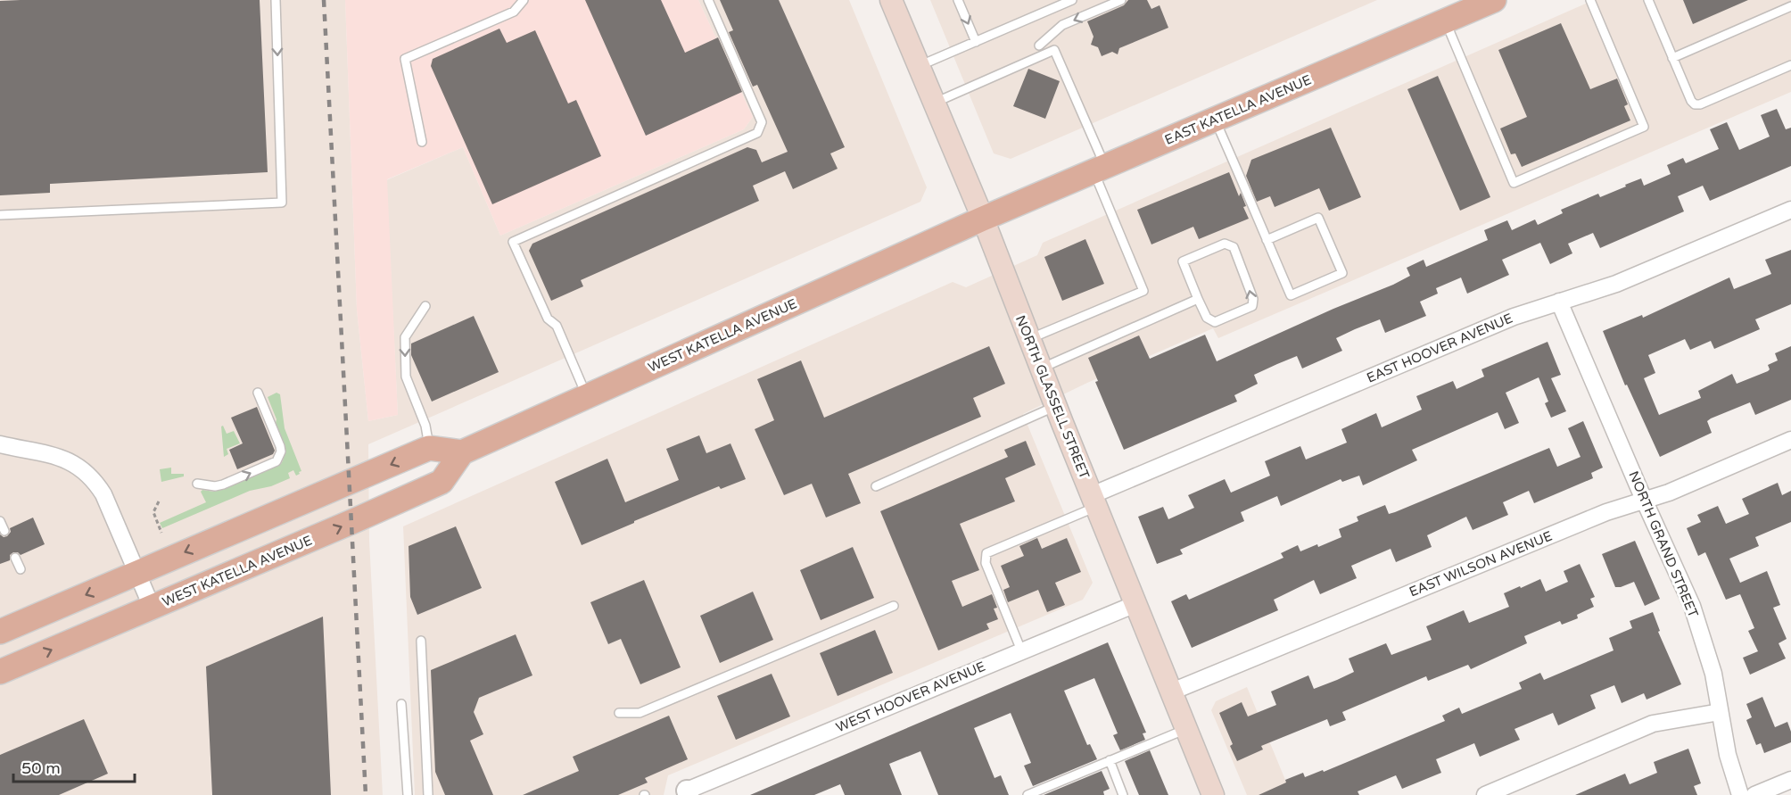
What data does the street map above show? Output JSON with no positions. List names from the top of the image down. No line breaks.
{"streets":{"main road":["EAST KATELLA AVENUE","WEST KATELLA AVENUE","NORTH GLASSELL STREET"],"street":["EAST HOOVER AVENUE","NORTH GRAND STREET","EAST WILSON AVENUE","WEST HOOVER AVENUE"]},"crossings":[["EAST KATELLA AVENUE","WEST KATELLA AVENUE"],["EAST KATELLA AVENUE","NORTH GLASSELL STREET"],["WEST KATELLA AVENUE","NORTH GLASSELL STREET"],["EAST HOOVER AVENUE","NORTH GLASSELL STREET"],["EAST HOOVER AVENUE","NORTH GRAND STREET"],["NORTH GLASSELL STREET","EAST WILSON AVENUE"],["NORTH GLASSELL STREET","WEST HOOVER AVENUE"],["NORTH GRAND STREET","EAST WILSON AVENUE"]],"scale_bar":"50 m"}
